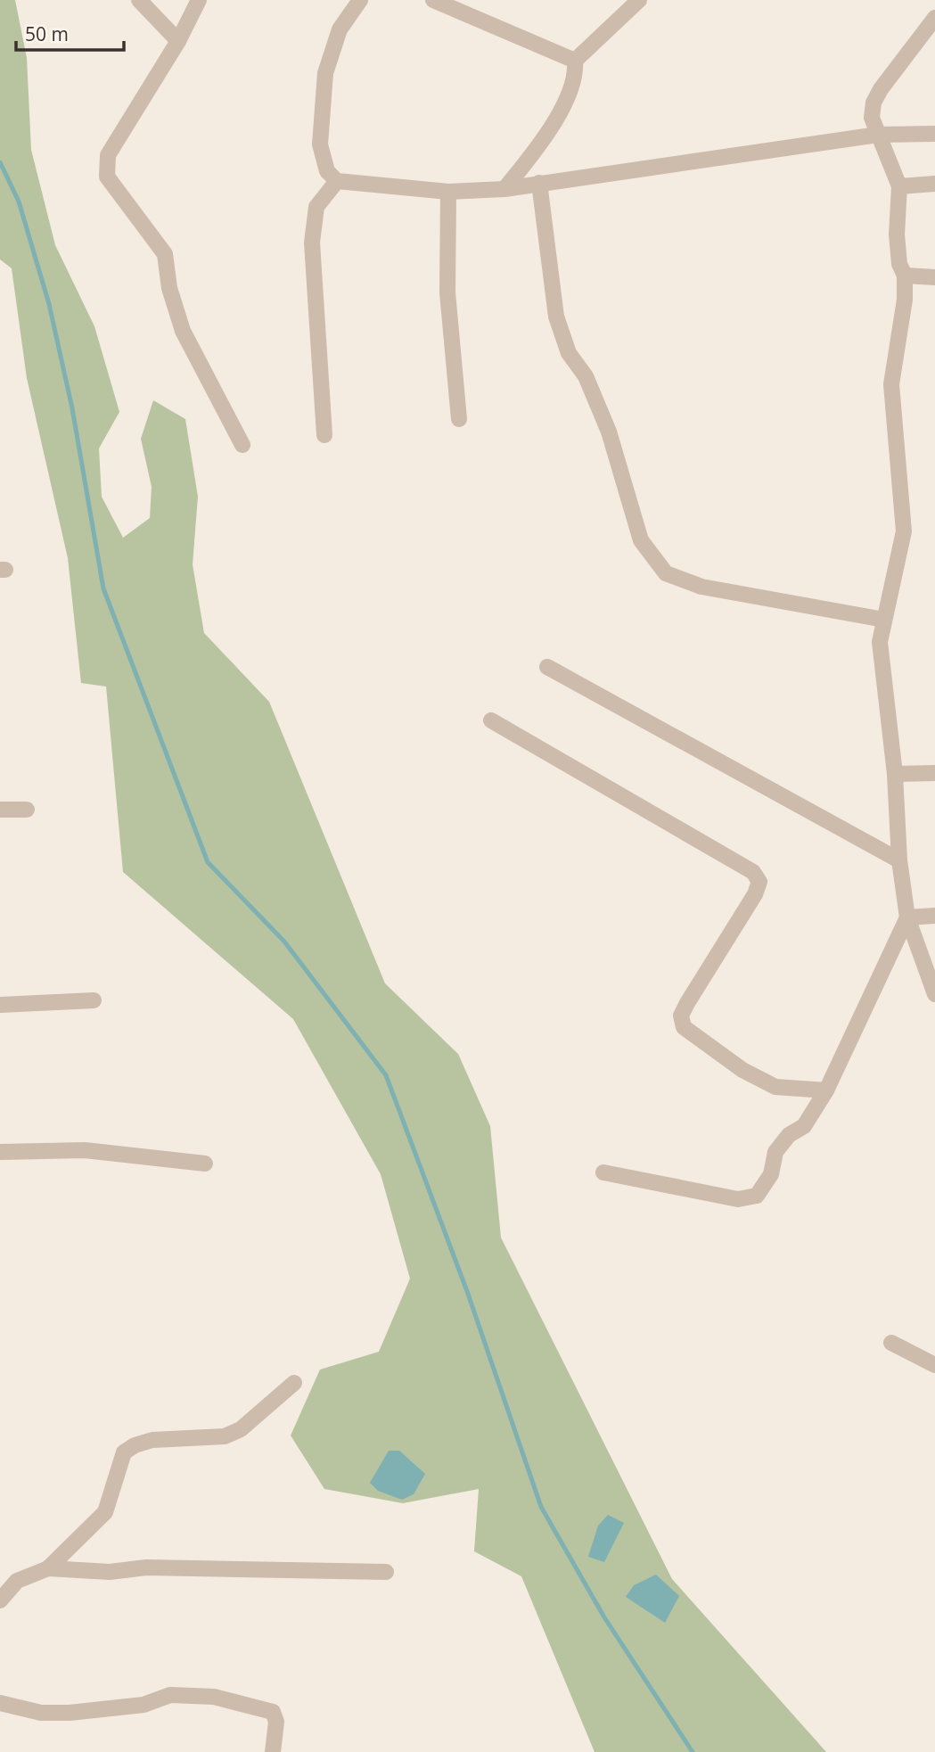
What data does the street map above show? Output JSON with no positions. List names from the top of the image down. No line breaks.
{"scale_bar":"50 m"}
